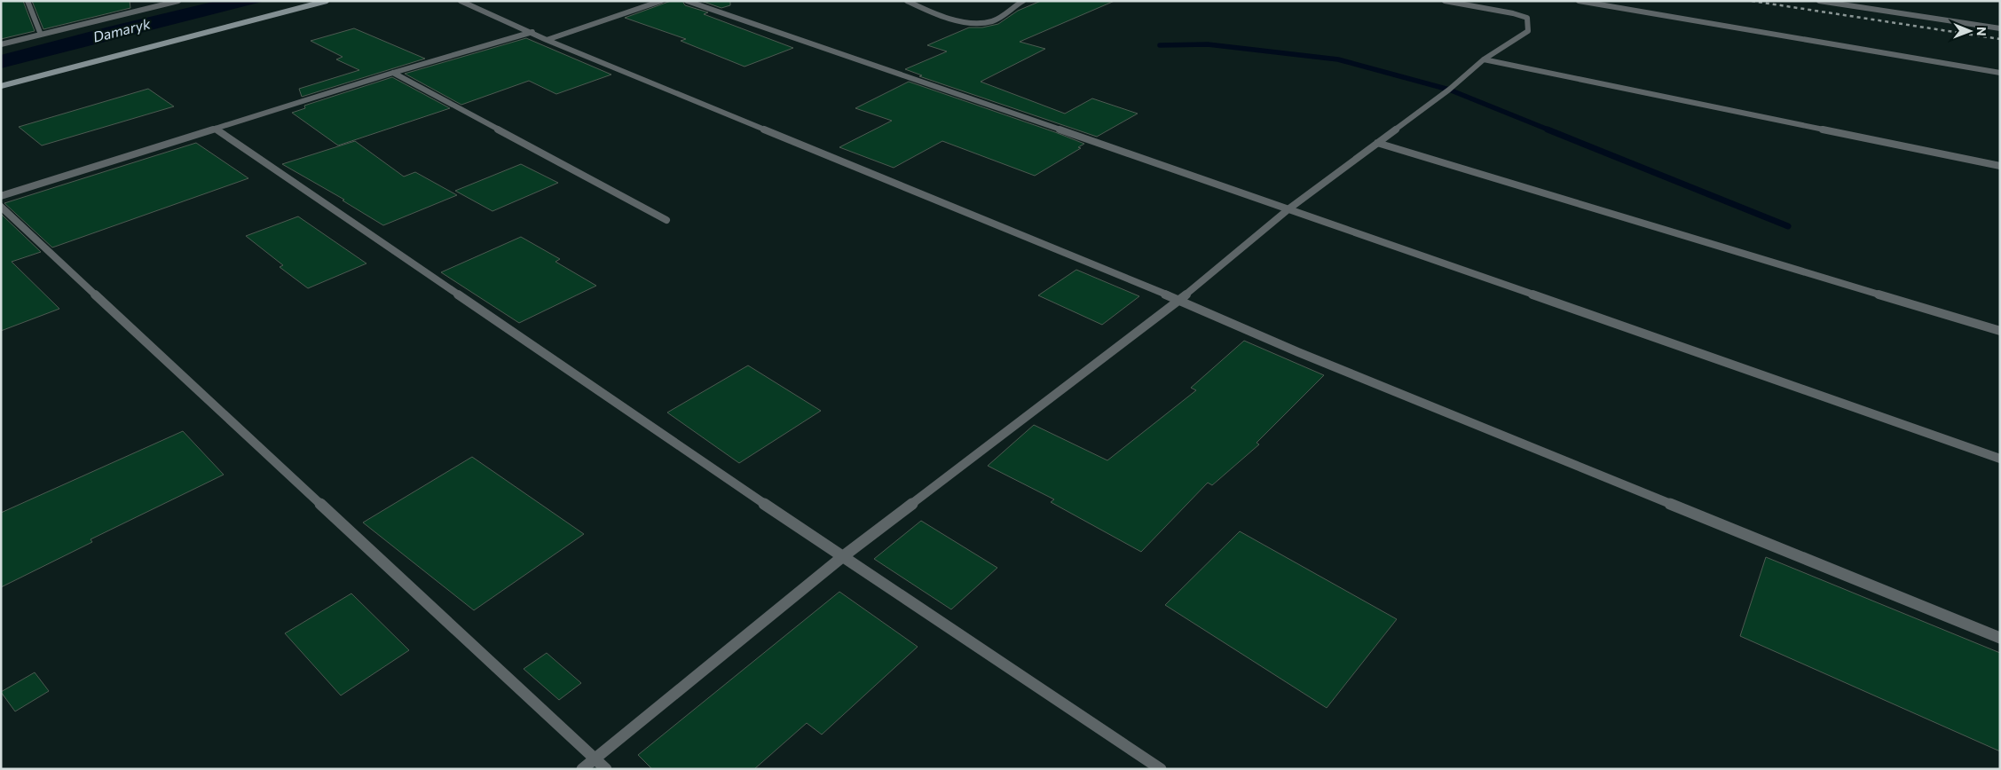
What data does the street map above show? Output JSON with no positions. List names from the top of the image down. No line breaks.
{"water":["Damaryk"],"north":"right"}
